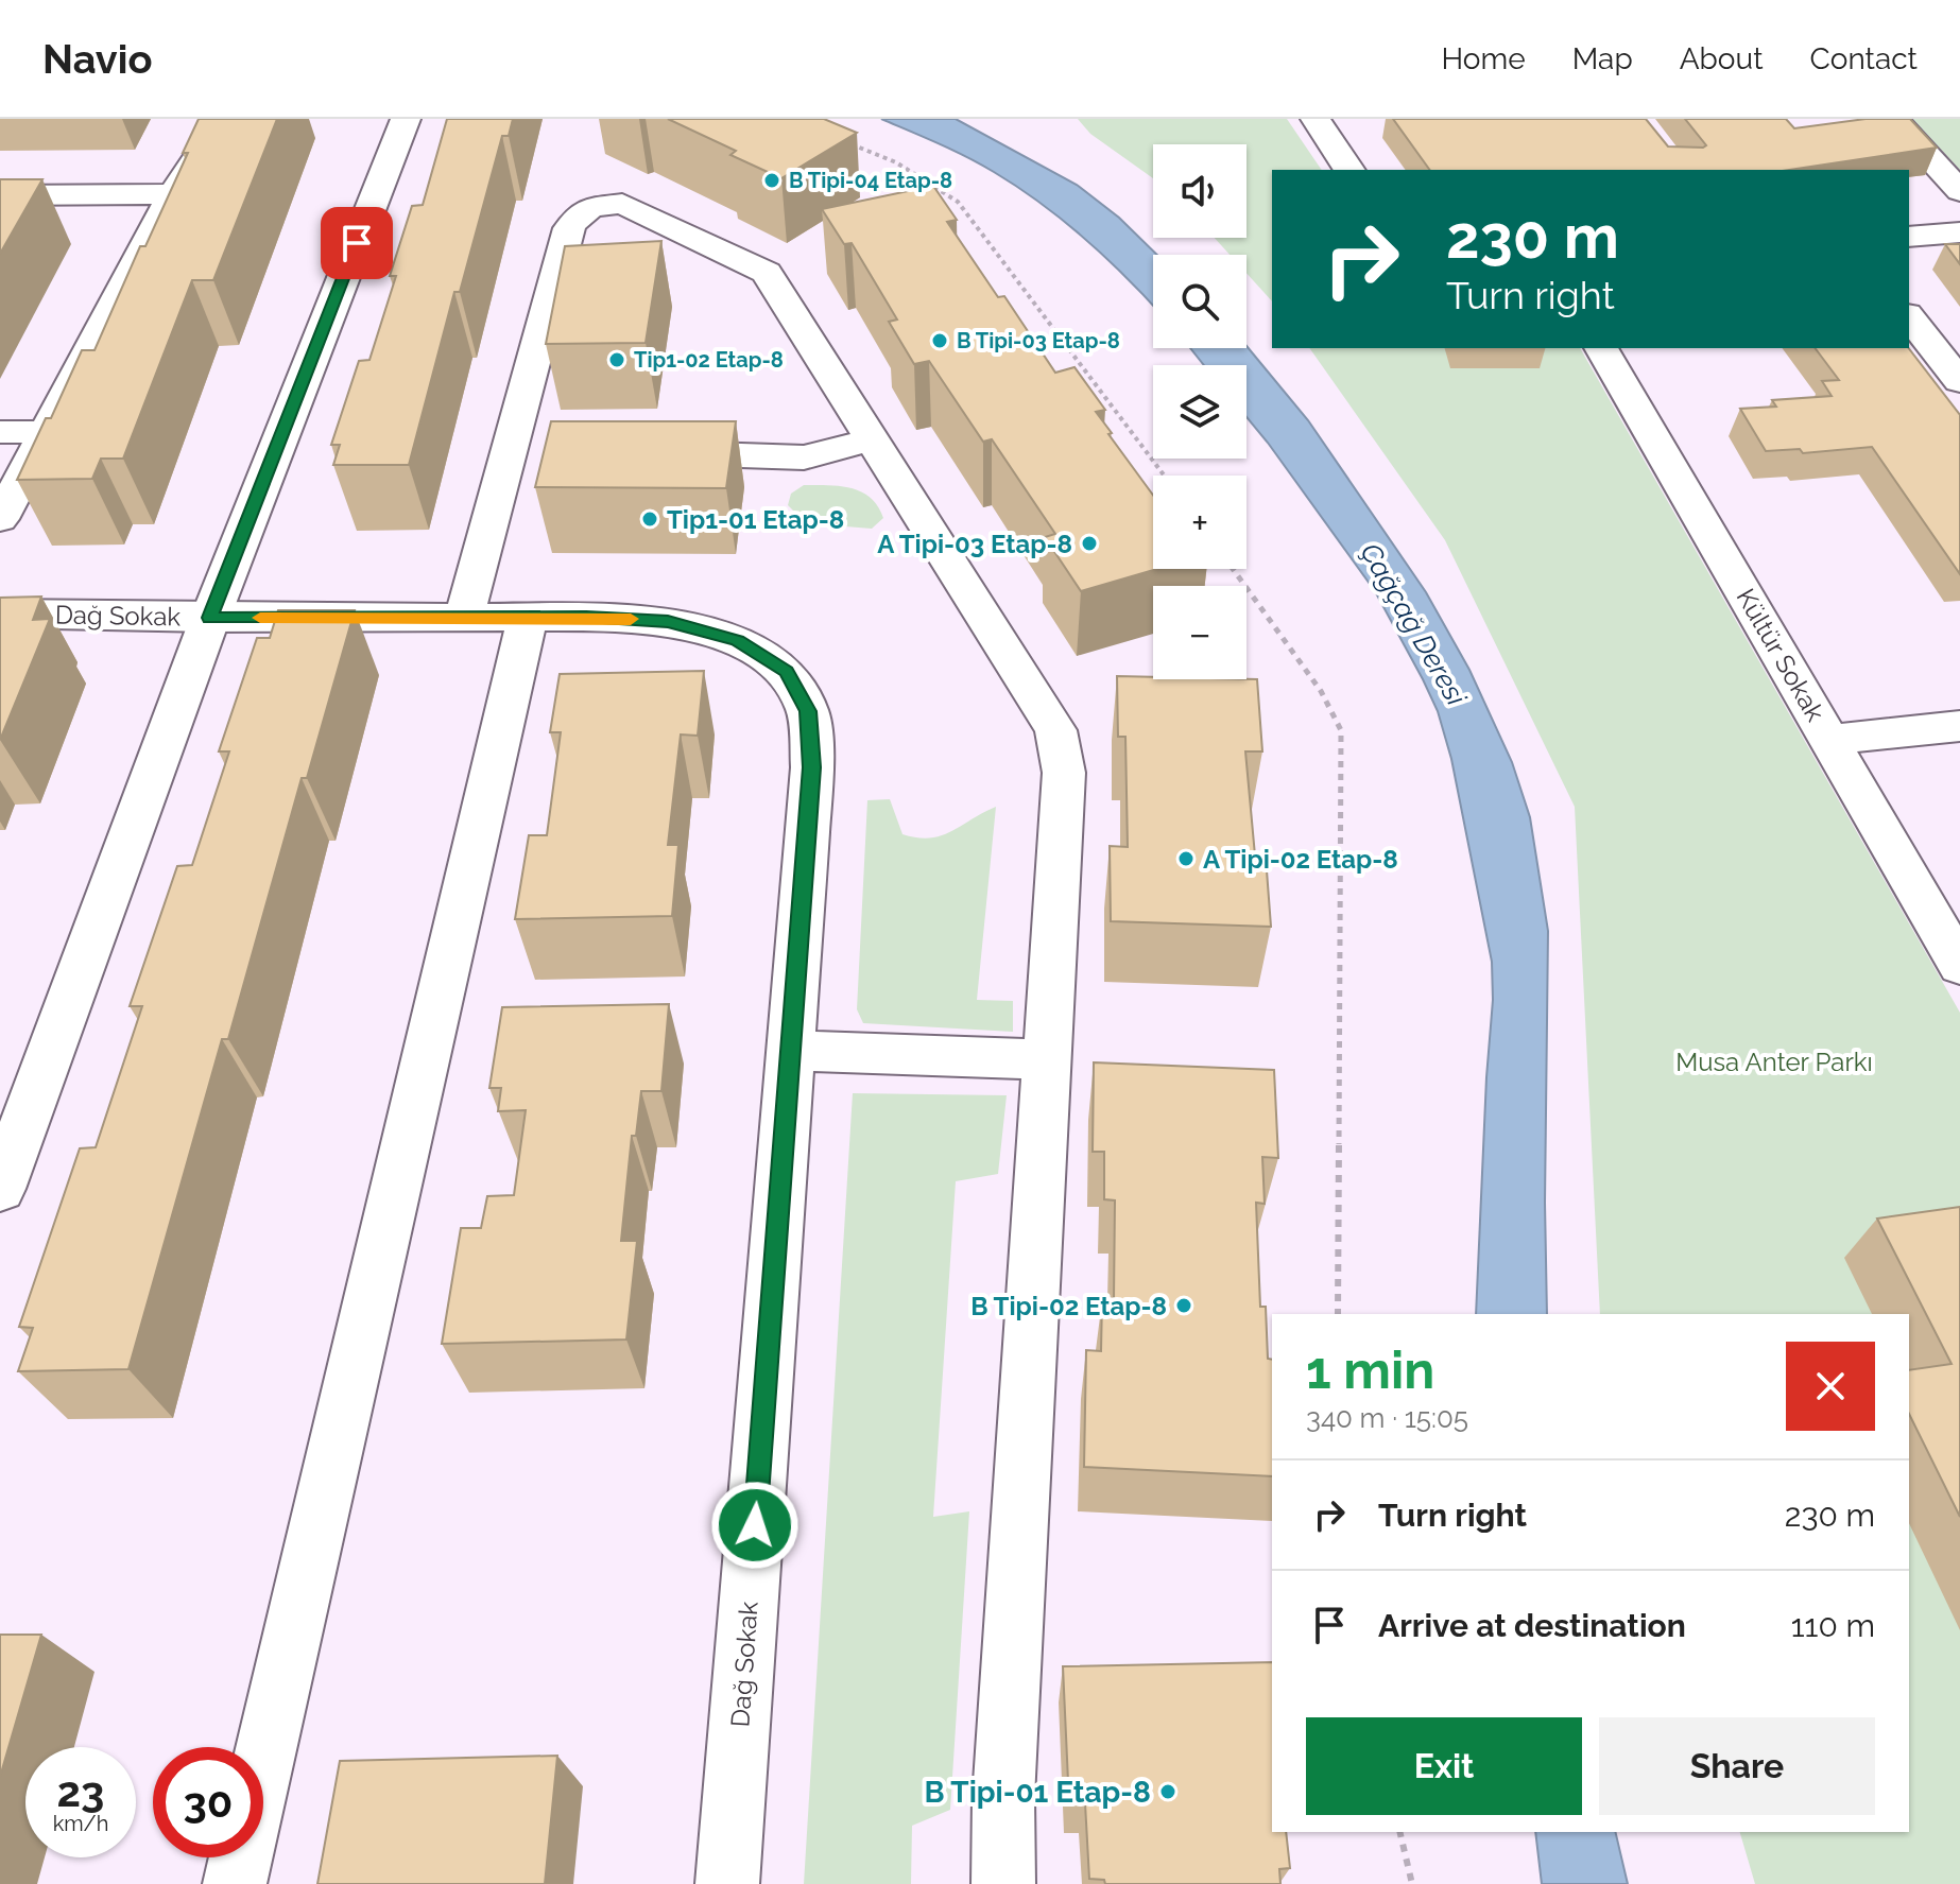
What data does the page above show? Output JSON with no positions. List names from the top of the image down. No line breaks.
{"streets":{"street":["Dağ Sokak","Kültür Sokak"]},"water":["Çağçağ Deresi"],"parks":["Musa Anter Parkı"],"places":["B Tipi-04 Etap-8","B Tipi-03 Etap-8","Tip1-02 Etap-8","Tip1-01 Etap-8","A Tipi-03 Etap-8","A Tipi-02 Etap-8","B Tipi-02 Etap-8","B Tipi-01 Etap-8"],"page":{"header":"Navio","nav":["Home","Map","About","Contact"],"map_buttons":["+","−"],"turn":["230 m","Turn right"],"heading":["1 min","340 m · 15:05"],"list":[{"name":"Turn right","value":"230 m"},{"name":"Arrive at destination","value":"110 m"}],"buttons":["Exit","Share"],"speed":"23 km/h","limit":"30"}}
